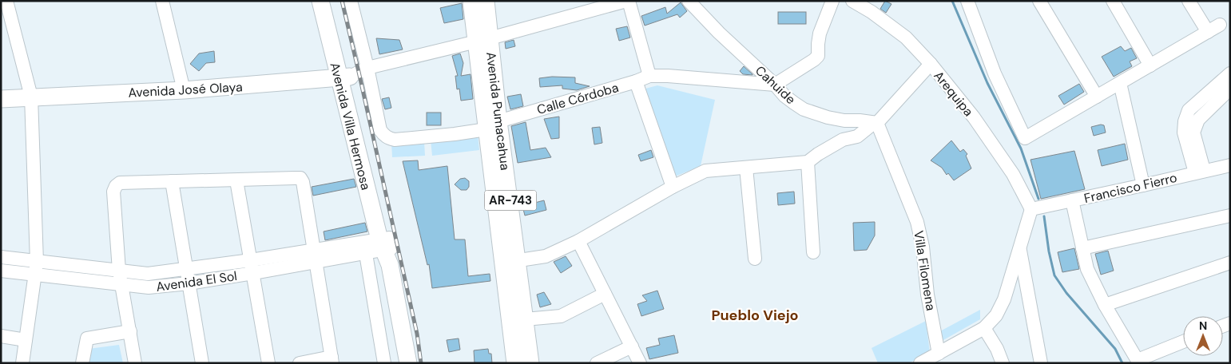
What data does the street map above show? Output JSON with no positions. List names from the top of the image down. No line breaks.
{"streets":{"main road":["Avenida José Olaya","Avenida Pumacahua","Avenida Villa Hermosa","AR-743"],"street":["Cahuide","Arequipa","Calle Córdoba","Francisco Fierro","Villa Filomena","Avenida El Sol"]},"crossings":[["Cahuide","Calle Córdoba"],["Cahuide","Villa Filomena"],["Avenida José Olaya","Calle Córdoba"],["Avenida José Olaya","Avenida Pumacahua"],["Avenida José Olaya","Avenida Villa Hermosa"],["Arequipa","Francisco Fierro"],["Calle Córdoba","Avenida Pumacahua"],["Avenida Villa Hermosa","Avenida El Sol"]],"districts":["Pueblo Viejo"],"north":"top"}
